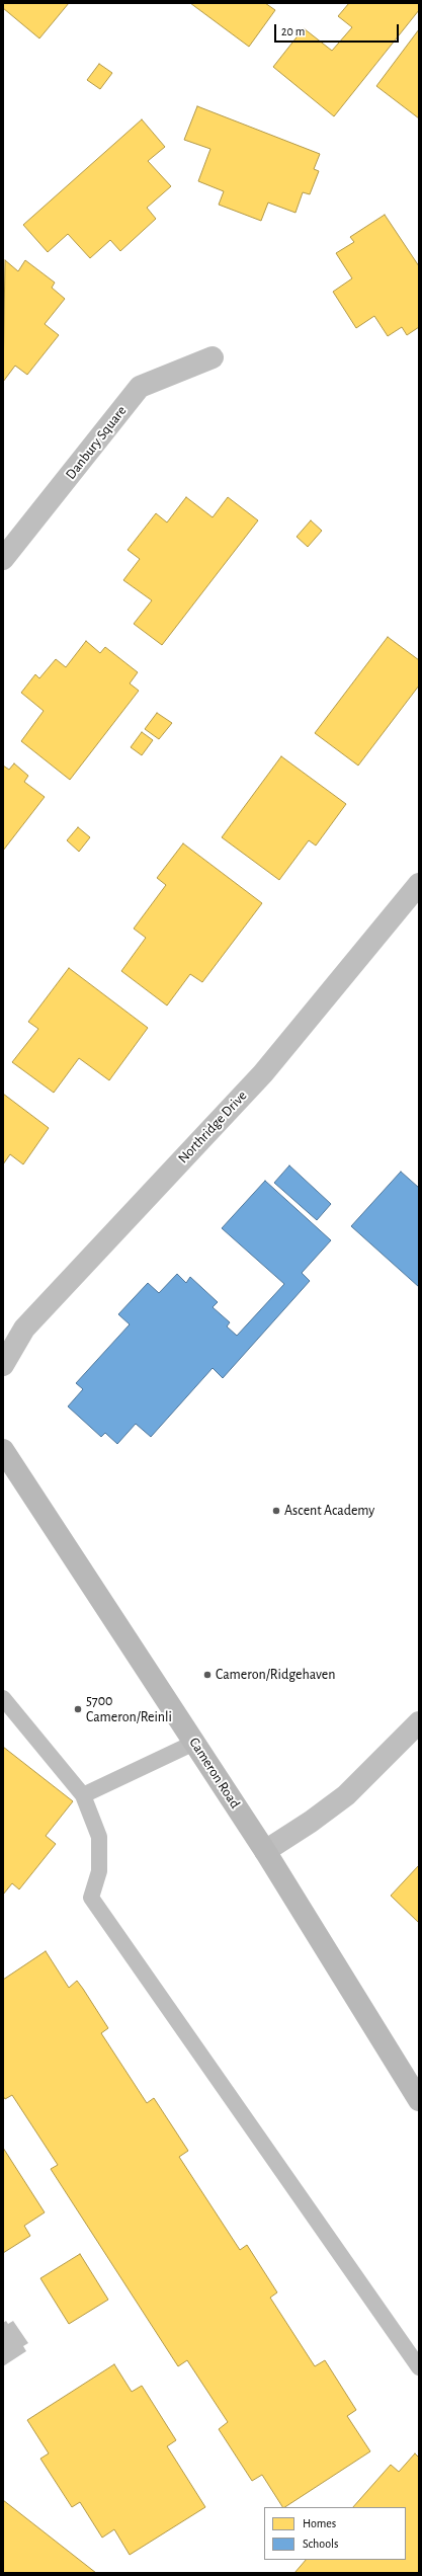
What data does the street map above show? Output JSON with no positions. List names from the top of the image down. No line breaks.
{"streets":{"main road":["Cameron Road"],"street":["Danbury Square","Northridge Drive"]},"places":["Ascent Academy","Cameron/Ridgehaven","5700 Cameron/Reinli"],"legend":["Homes","Schools"],"scale_bar":"20 m"}
